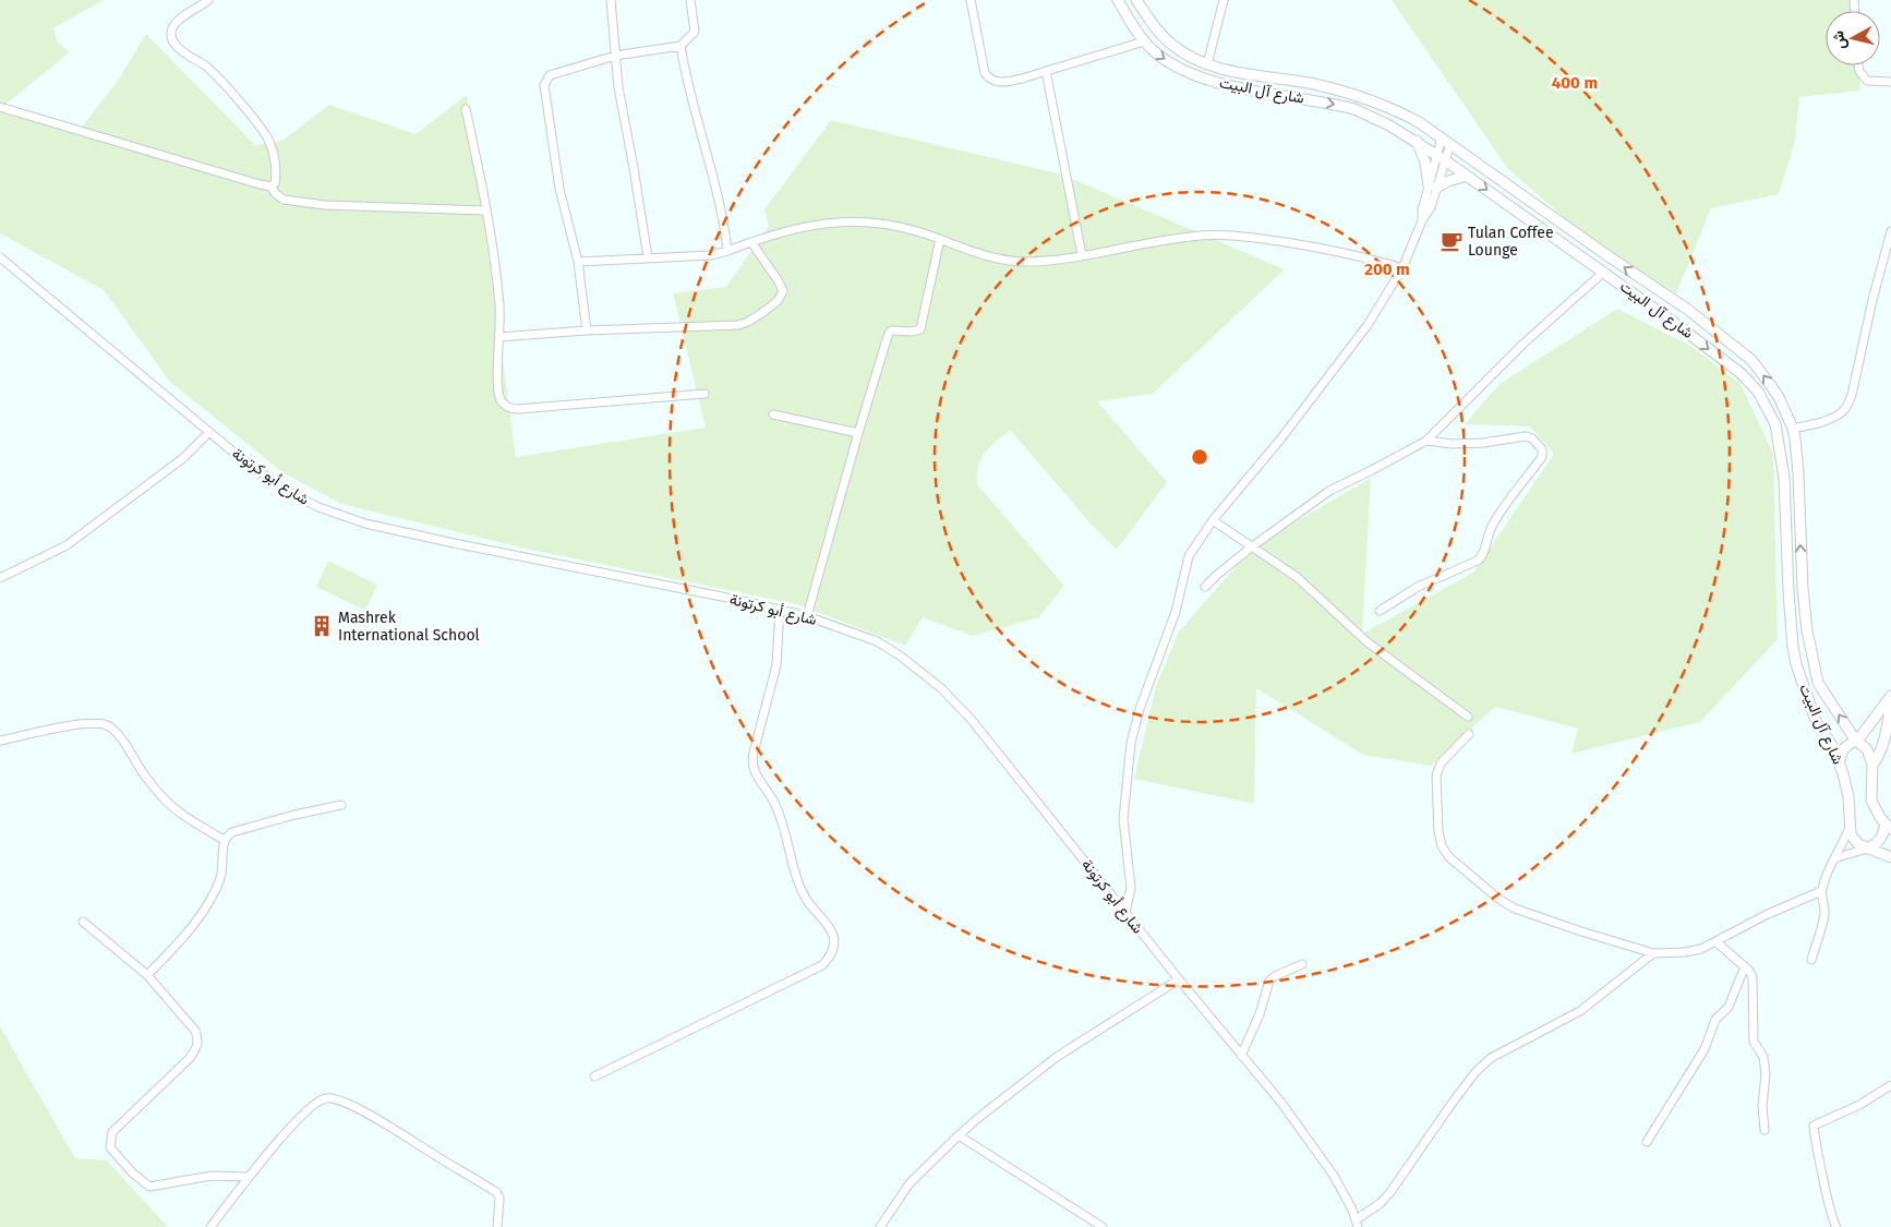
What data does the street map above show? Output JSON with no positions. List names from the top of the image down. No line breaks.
{"streets":{"street":["شارع آل البيت","شارع أبو كرتونة"]},"places":{"cafe":["Tulan Coffee Lounge"],"building":["Mashrek International School"]},"north":"left","rings":["400 m","200 m"]}
